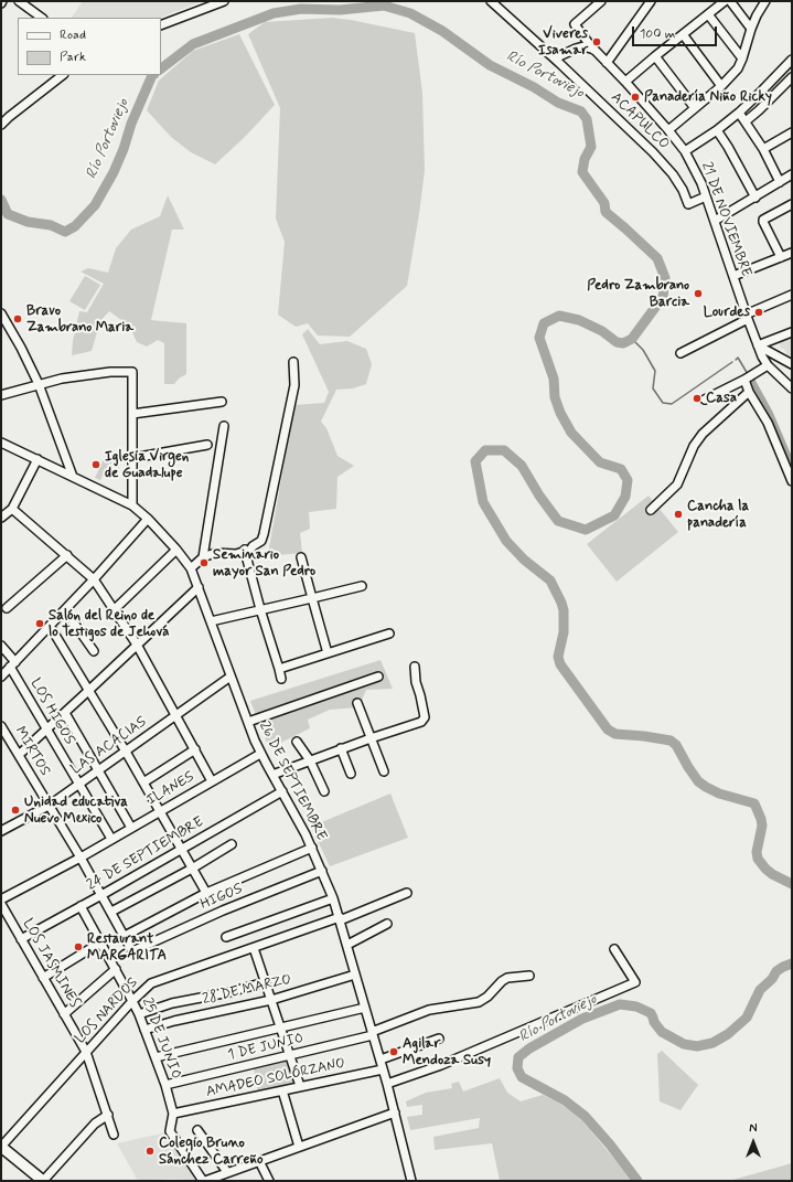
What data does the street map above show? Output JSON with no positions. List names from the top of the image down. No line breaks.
{"streets":{"street":["ACAPULCO","21 DE NOVIEMBRE","LOS HIGOS","LAS ACACIAS","MIRTOS","26 DE SEPTIEMBRE","ILANES","24 DE SEPTIEMBRE","HIGOS","LOS JASMINES","28 DE MARZO","LOS NARDOS","25 DE JUNIO","1 DE JUNIO","AMADEO SOLÓRZANO"]},"crossings":[["ACAPULCO","21 DE NOVIEMBRE"],["LOS HIGOS","LAS ACACIAS"],["LOS HIGOS","ILANES"],["LAS ACACIAS","MIRTOS"],["LAS ACACIAS","26 DE SEPTIEMBRE"],["MIRTOS","ILANES"],["MIRTOS","24 DE SEPTIEMBRE"],["MIRTOS","HIGOS"],["26 DE SEPTIEMBRE","ILANES"],["26 DE SEPTIEMBRE","24 DE SEPTIEMBRE"],["26 DE SEPTIEMBRE","HIGOS"],["26 DE SEPTIEMBRE","28 DE MARZO"],["26 DE SEPTIEMBRE","LOS NARDOS"],["26 DE SEPTIEMBRE","1 DE JUNIO"],["26 DE SEPTIEMBRE","AMADEO SOLÓRZANO"],["24 DE SEPTIEMBRE","LOS JASMINES"],["24 DE SEPTIEMBRE","25 DE JUNIO"],["LOS JASMINES","LOS NARDOS"],["28 DE MARZO","25 DE JUNIO"],["LOS NARDOS","25 DE JUNIO"],["25 DE JUNIO","1 DE JUNIO"],["25 DE JUNIO","AMADEO SOLÓRZANO"]],"water":["Río Portoviejo"],"places":["Viveres Isamar","Panadería Niño Ricky","Pedro Zambrano Barcia","Lourdes","Bravo Zambrano Maria","Casa","Iglesia Virgen de Guadalupe","Cancha la panadería","Seminario mayor San Pedro","Salón del Reino de lo Testigos de Jehová","Unidad educativa Nuevo Mexico","Restaurant MARGARITA","Agilar Mendoza Susy","Colegio Bruno Sánchez Carreño"],"legend":["Road","Park"],"scale_bar":"100 m","north":"top"}
